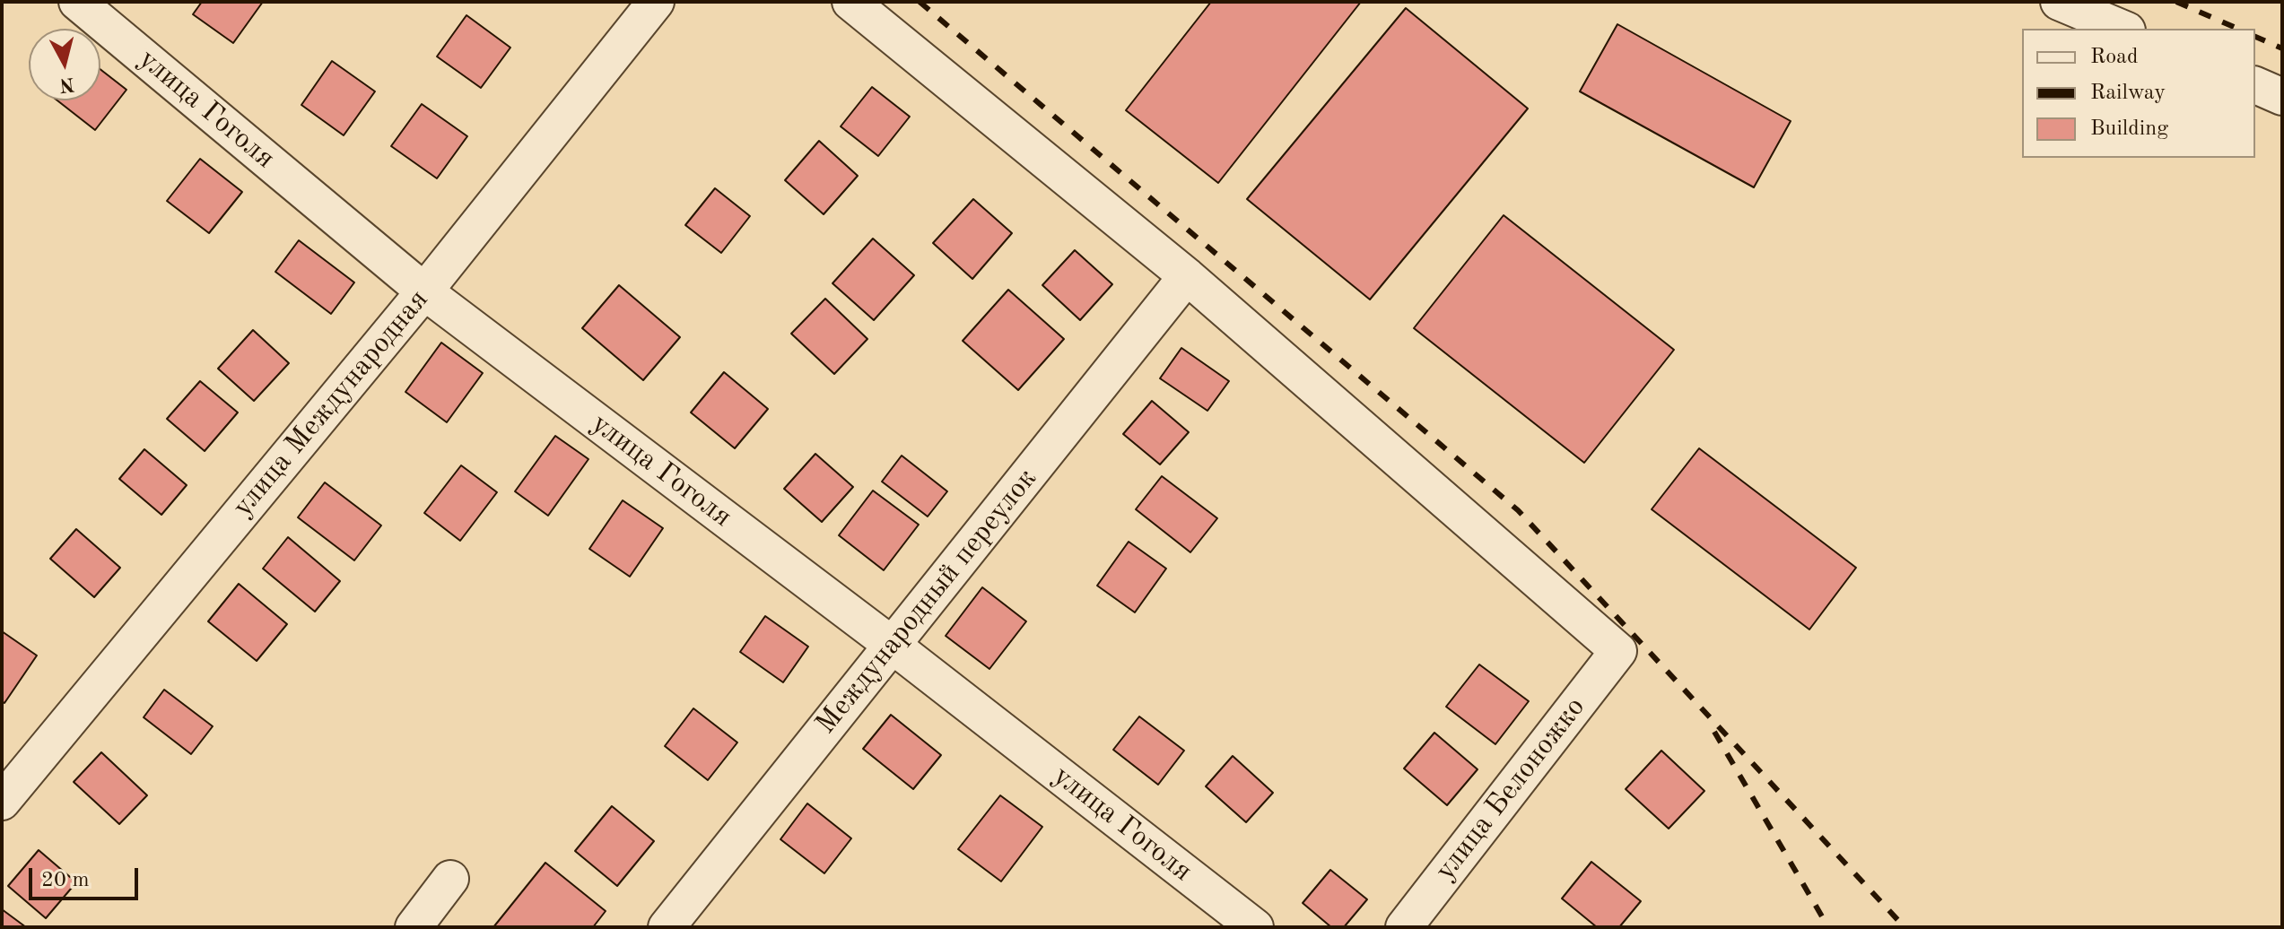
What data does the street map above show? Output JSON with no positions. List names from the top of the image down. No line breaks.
{"streets":{"street":["улица Гоголя","улица Международная","Международный переулок","улица Белоножко"]},"crossings":[["улица Гоголя","улица Международная"],["улица Гоголя","Международный переулок"],["Международный переулок","улица Белоножко"]],"legend":["Road","Railway","Building"],"scale_bar":"20 m","north":"bottom"}
